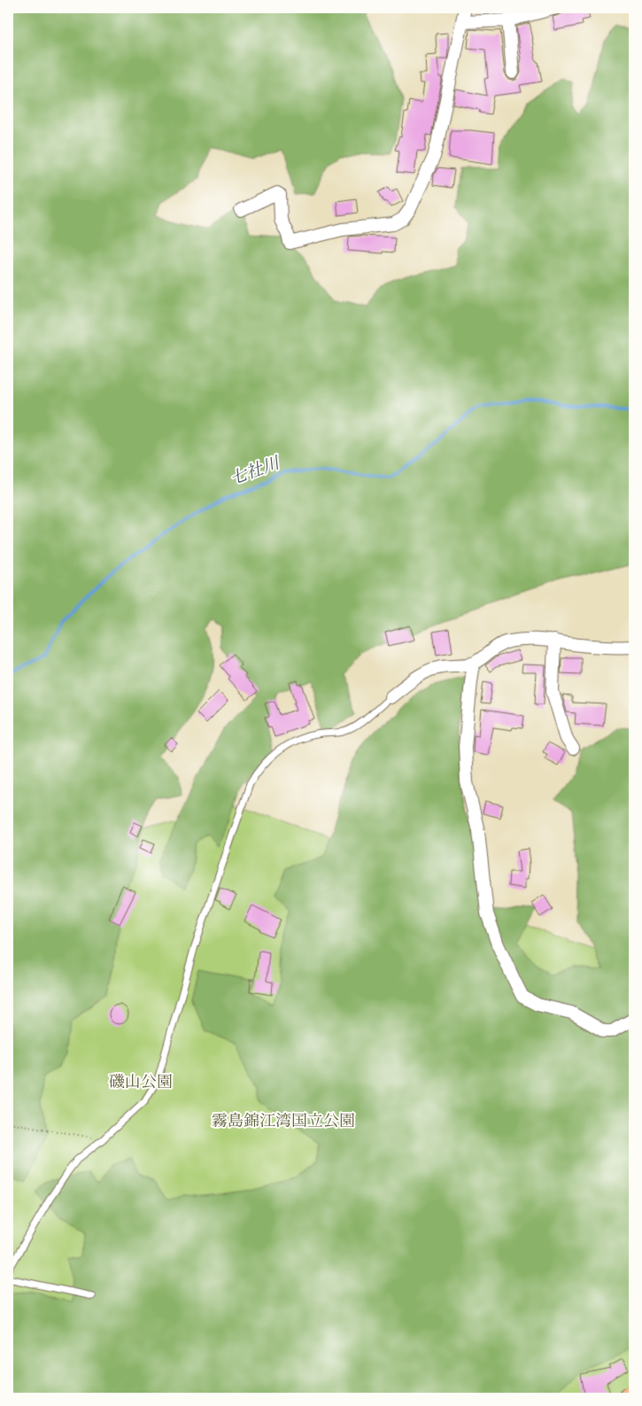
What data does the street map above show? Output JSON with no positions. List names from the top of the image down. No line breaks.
{"water":["七社川"],"parks":["磯山公園","霧島錦江湾国立公園"]}
